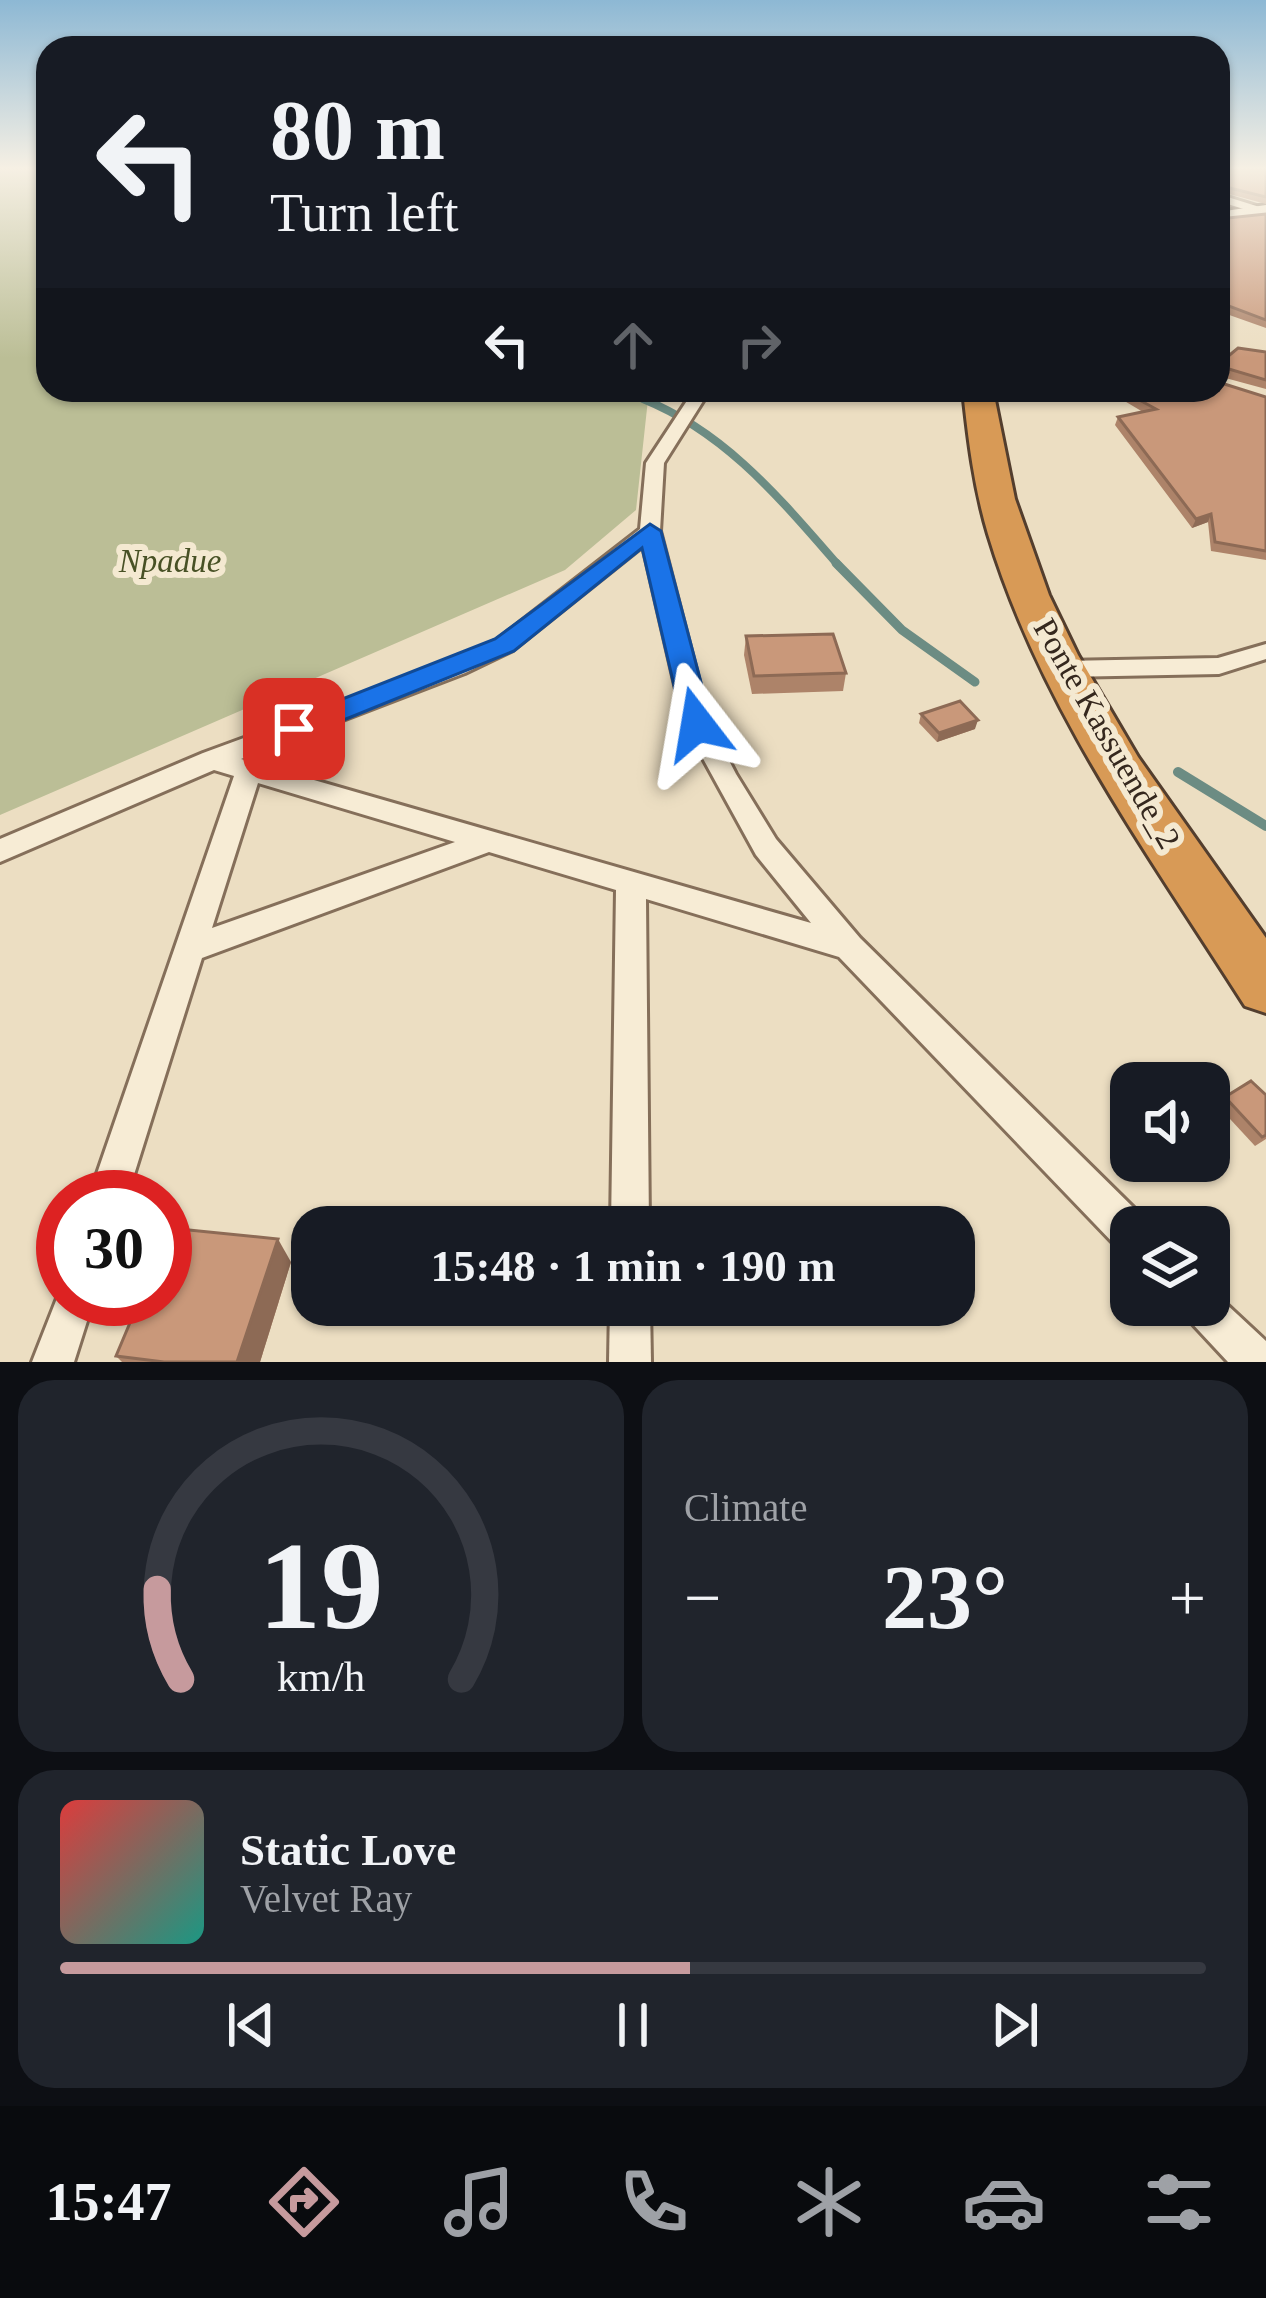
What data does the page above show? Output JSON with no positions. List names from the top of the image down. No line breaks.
{"streets":{"highway":["Ponte Kassuende_2"]},"parks":["Npadue"],"page":{"turn":["80 m","Turn left"],"limit":"30","trip":"15:48 · 1 min · 190 m","tile":"Climate","heat":["−","23°","+"],"song":["Static Love","Velvet Ray"],"tabs":"15:47","gauge":["19","km/h"]}}
